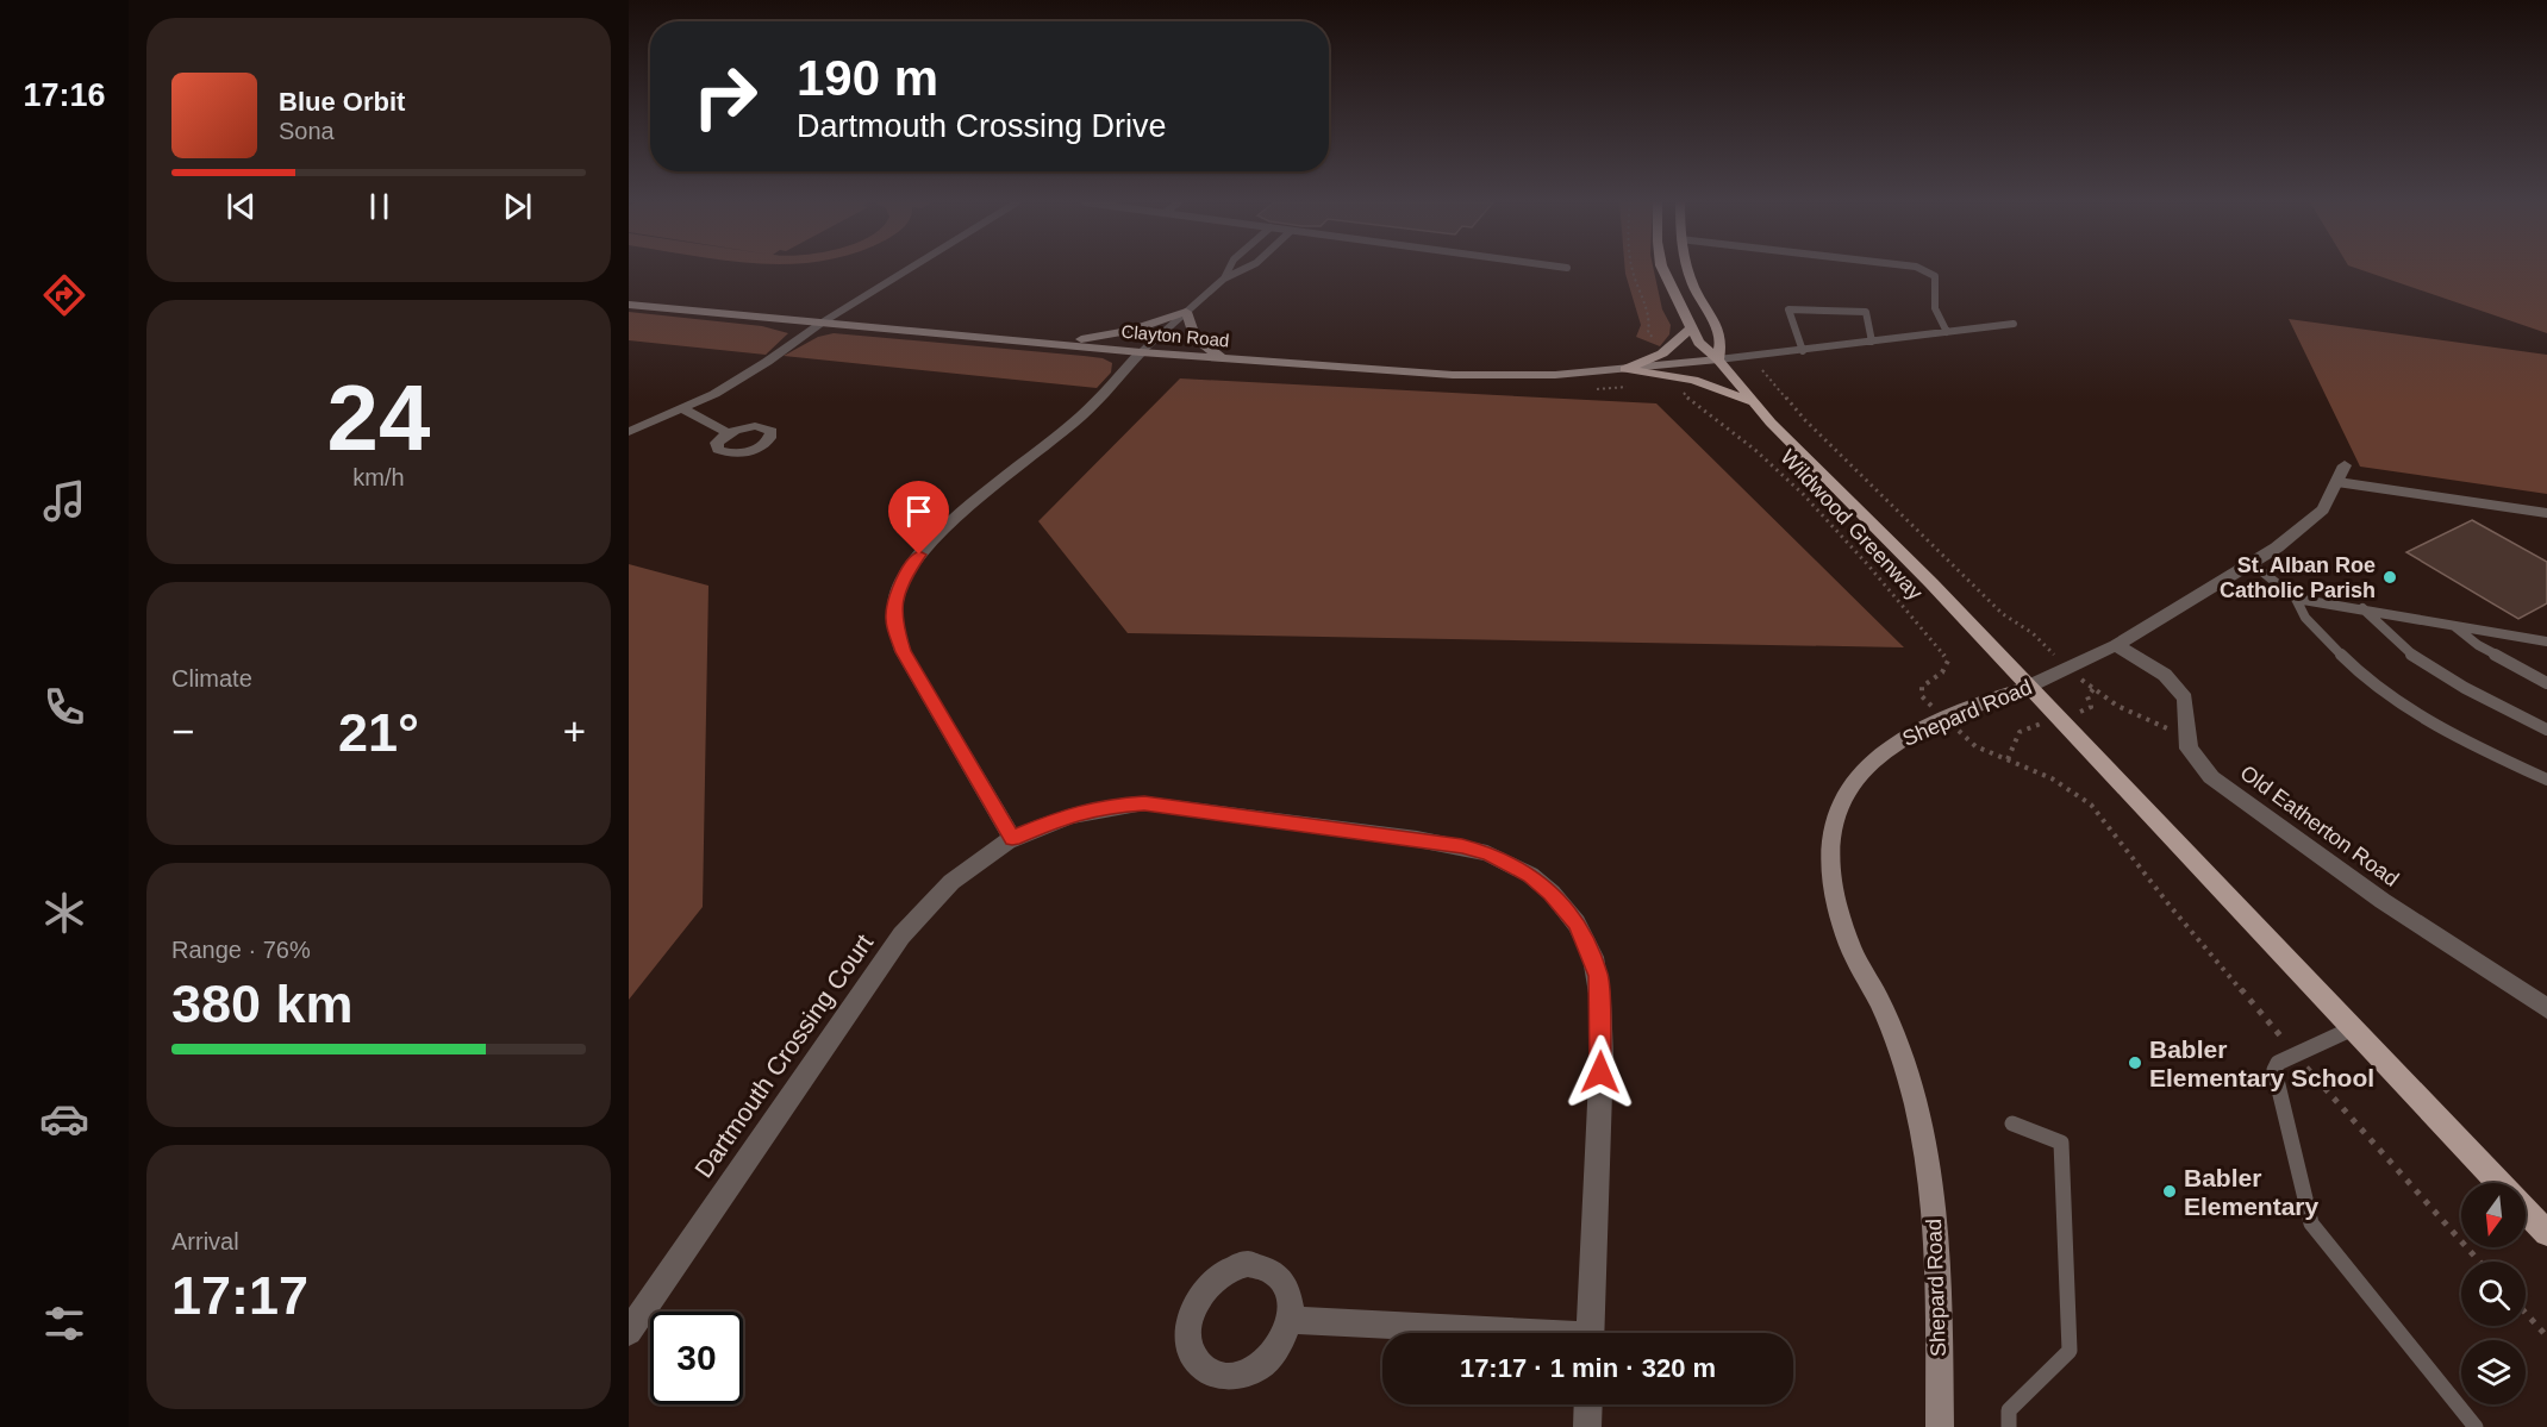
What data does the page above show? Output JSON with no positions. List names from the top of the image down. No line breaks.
{"streets":{"main road":["Clayton Road","Shepard Road"],"street":["Old Eatherton Road","Dartmouth Crossing Court"],"path":["Wildwood Greenway"]},"crossings":[["Shepard Road","Old Eatherton Road"]],"places":["St. Alban Roe Catholic Parish","Babler Elementary School","Babler Elementary"],"north":"bottom","page":{"tabs":"17:16","turn":["190 m","Dartmouth Crossing Drive"],"song":["Blue Orbit","Sona"],"tile":[["24","km/h"],"Climate",["Range · 76%","380 km"],["Arrival","17:17"]],"heat":["−","21°","+"],"limit":"30","trip":"17:17 · 1 min · 320 m"}}
